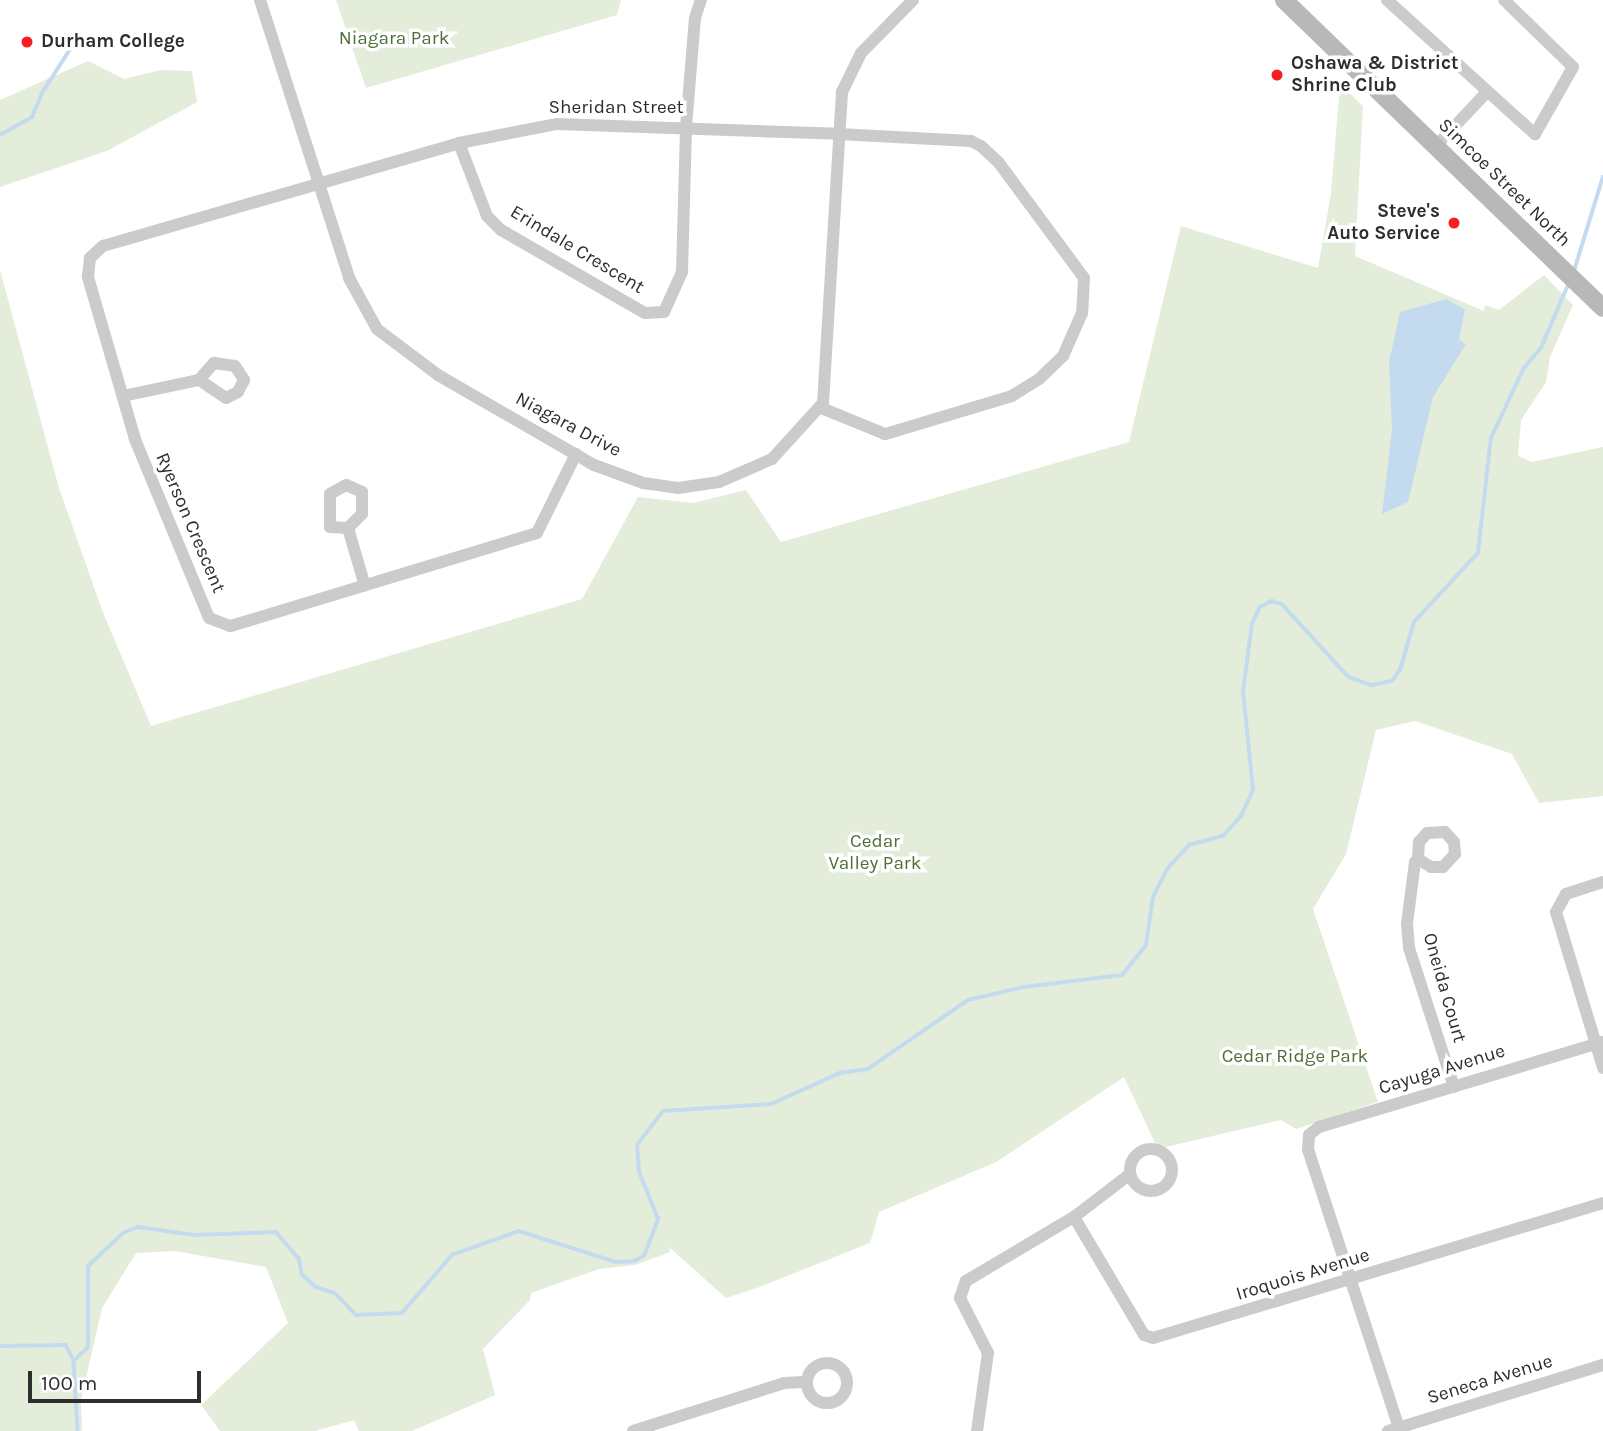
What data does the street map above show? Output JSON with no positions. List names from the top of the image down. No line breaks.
{"streets":{"main road":["Simcoe Street North"],"street":["Sheridan Street","Erindale Crescent","Niagara Drive","Ryerson Crescent","Oneida Court","Cayuga Avenue","Iroquois Avenue","Seneca Avenue"]},"crossings":[["Sheridan Street","Erindale Crescent"],["Sheridan Street","Niagara Drive"],["Sheridan Street","Ryerson Crescent"],["Niagara Drive","Ryerson Crescent"],["Oneida Court","Cayuga Avenue"],["Cayuga Avenue","Iroquois Avenue"]],"parks":["Niagara Park","Cedar Valley Park","Cedar Ridge Park"],"places":["Durham College","Oshawa & District Shrine Club","Steve's Auto Service"],"scale_bar":"100 m"}
